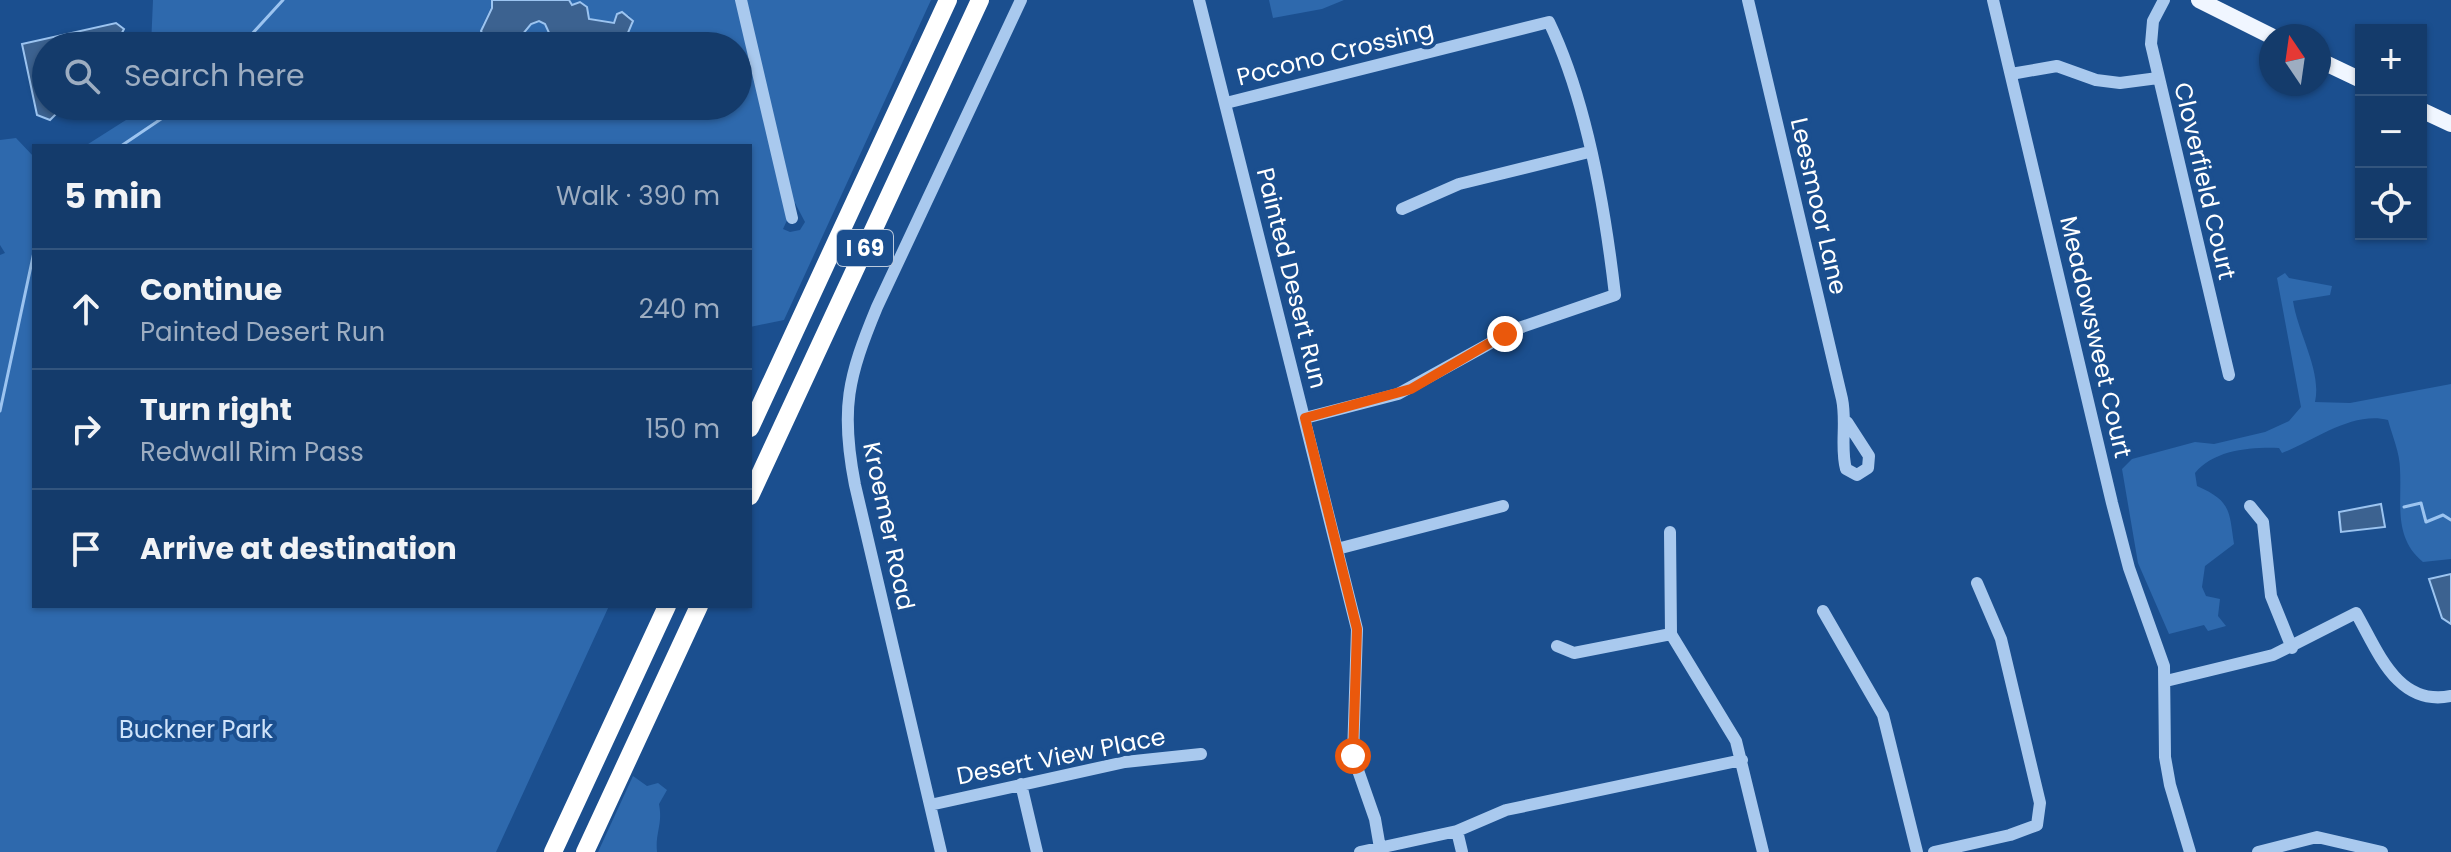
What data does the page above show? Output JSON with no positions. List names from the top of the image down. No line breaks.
{"streets":{"highway":["I 69"],"street":["Pocono Crossing","Cloverfield Court","Leesmoor Lane","Painted Desert Run","Meadowsweet Court","Kroemer Road","Desert View Place"]},"crossings":[["Pocono Crossing","Painted Desert Run"],["Kroemer Road","Desert View Place"]],"parks":["Buckner Park"],"north":"top","page":{"map_buttons":["+","−"],"search":"Search here","heading":["5 min","Walk · 390 m"],"list":[["Continue","Painted Desert Run","240 m"],["Turn right","Redwall Rim Pass","150 m"],"Arrive at destination"]}}
